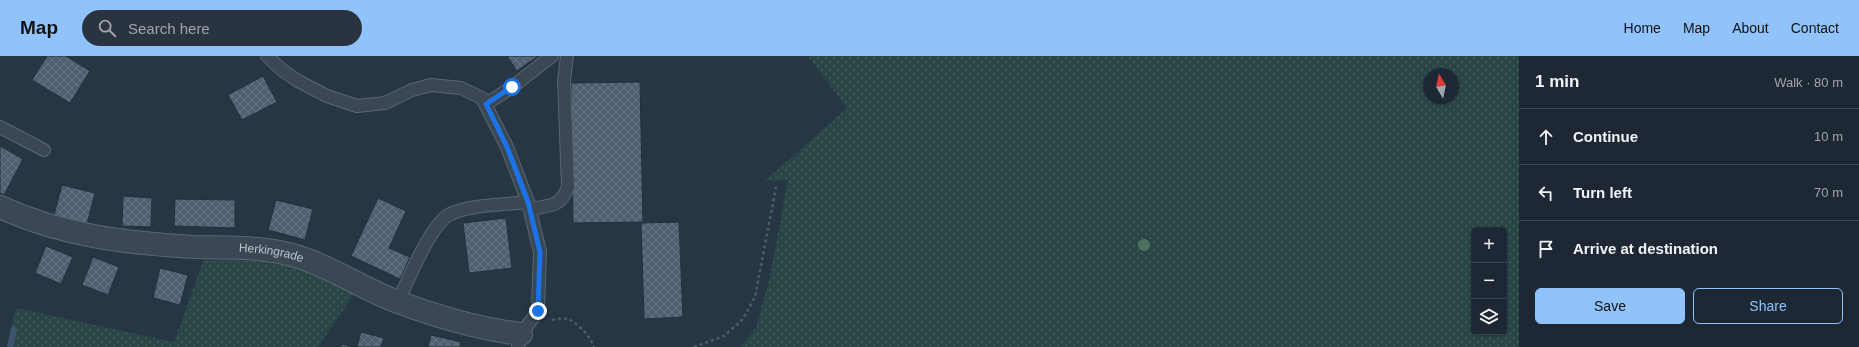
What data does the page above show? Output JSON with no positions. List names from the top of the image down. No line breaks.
{"streets":{"street":["Herkingrade"]},"north":"top","page":{"header":"Map","search":"Search here","nav":["Home","Map","About","Contact"],"heading":["1 min","Walk · 80 m"],"list":[["Continue","10 m"],["Turn left","70 m"],"Arrive at destination"],"map_buttons":["+","−"],"buttons":["Save","Share"]}}
